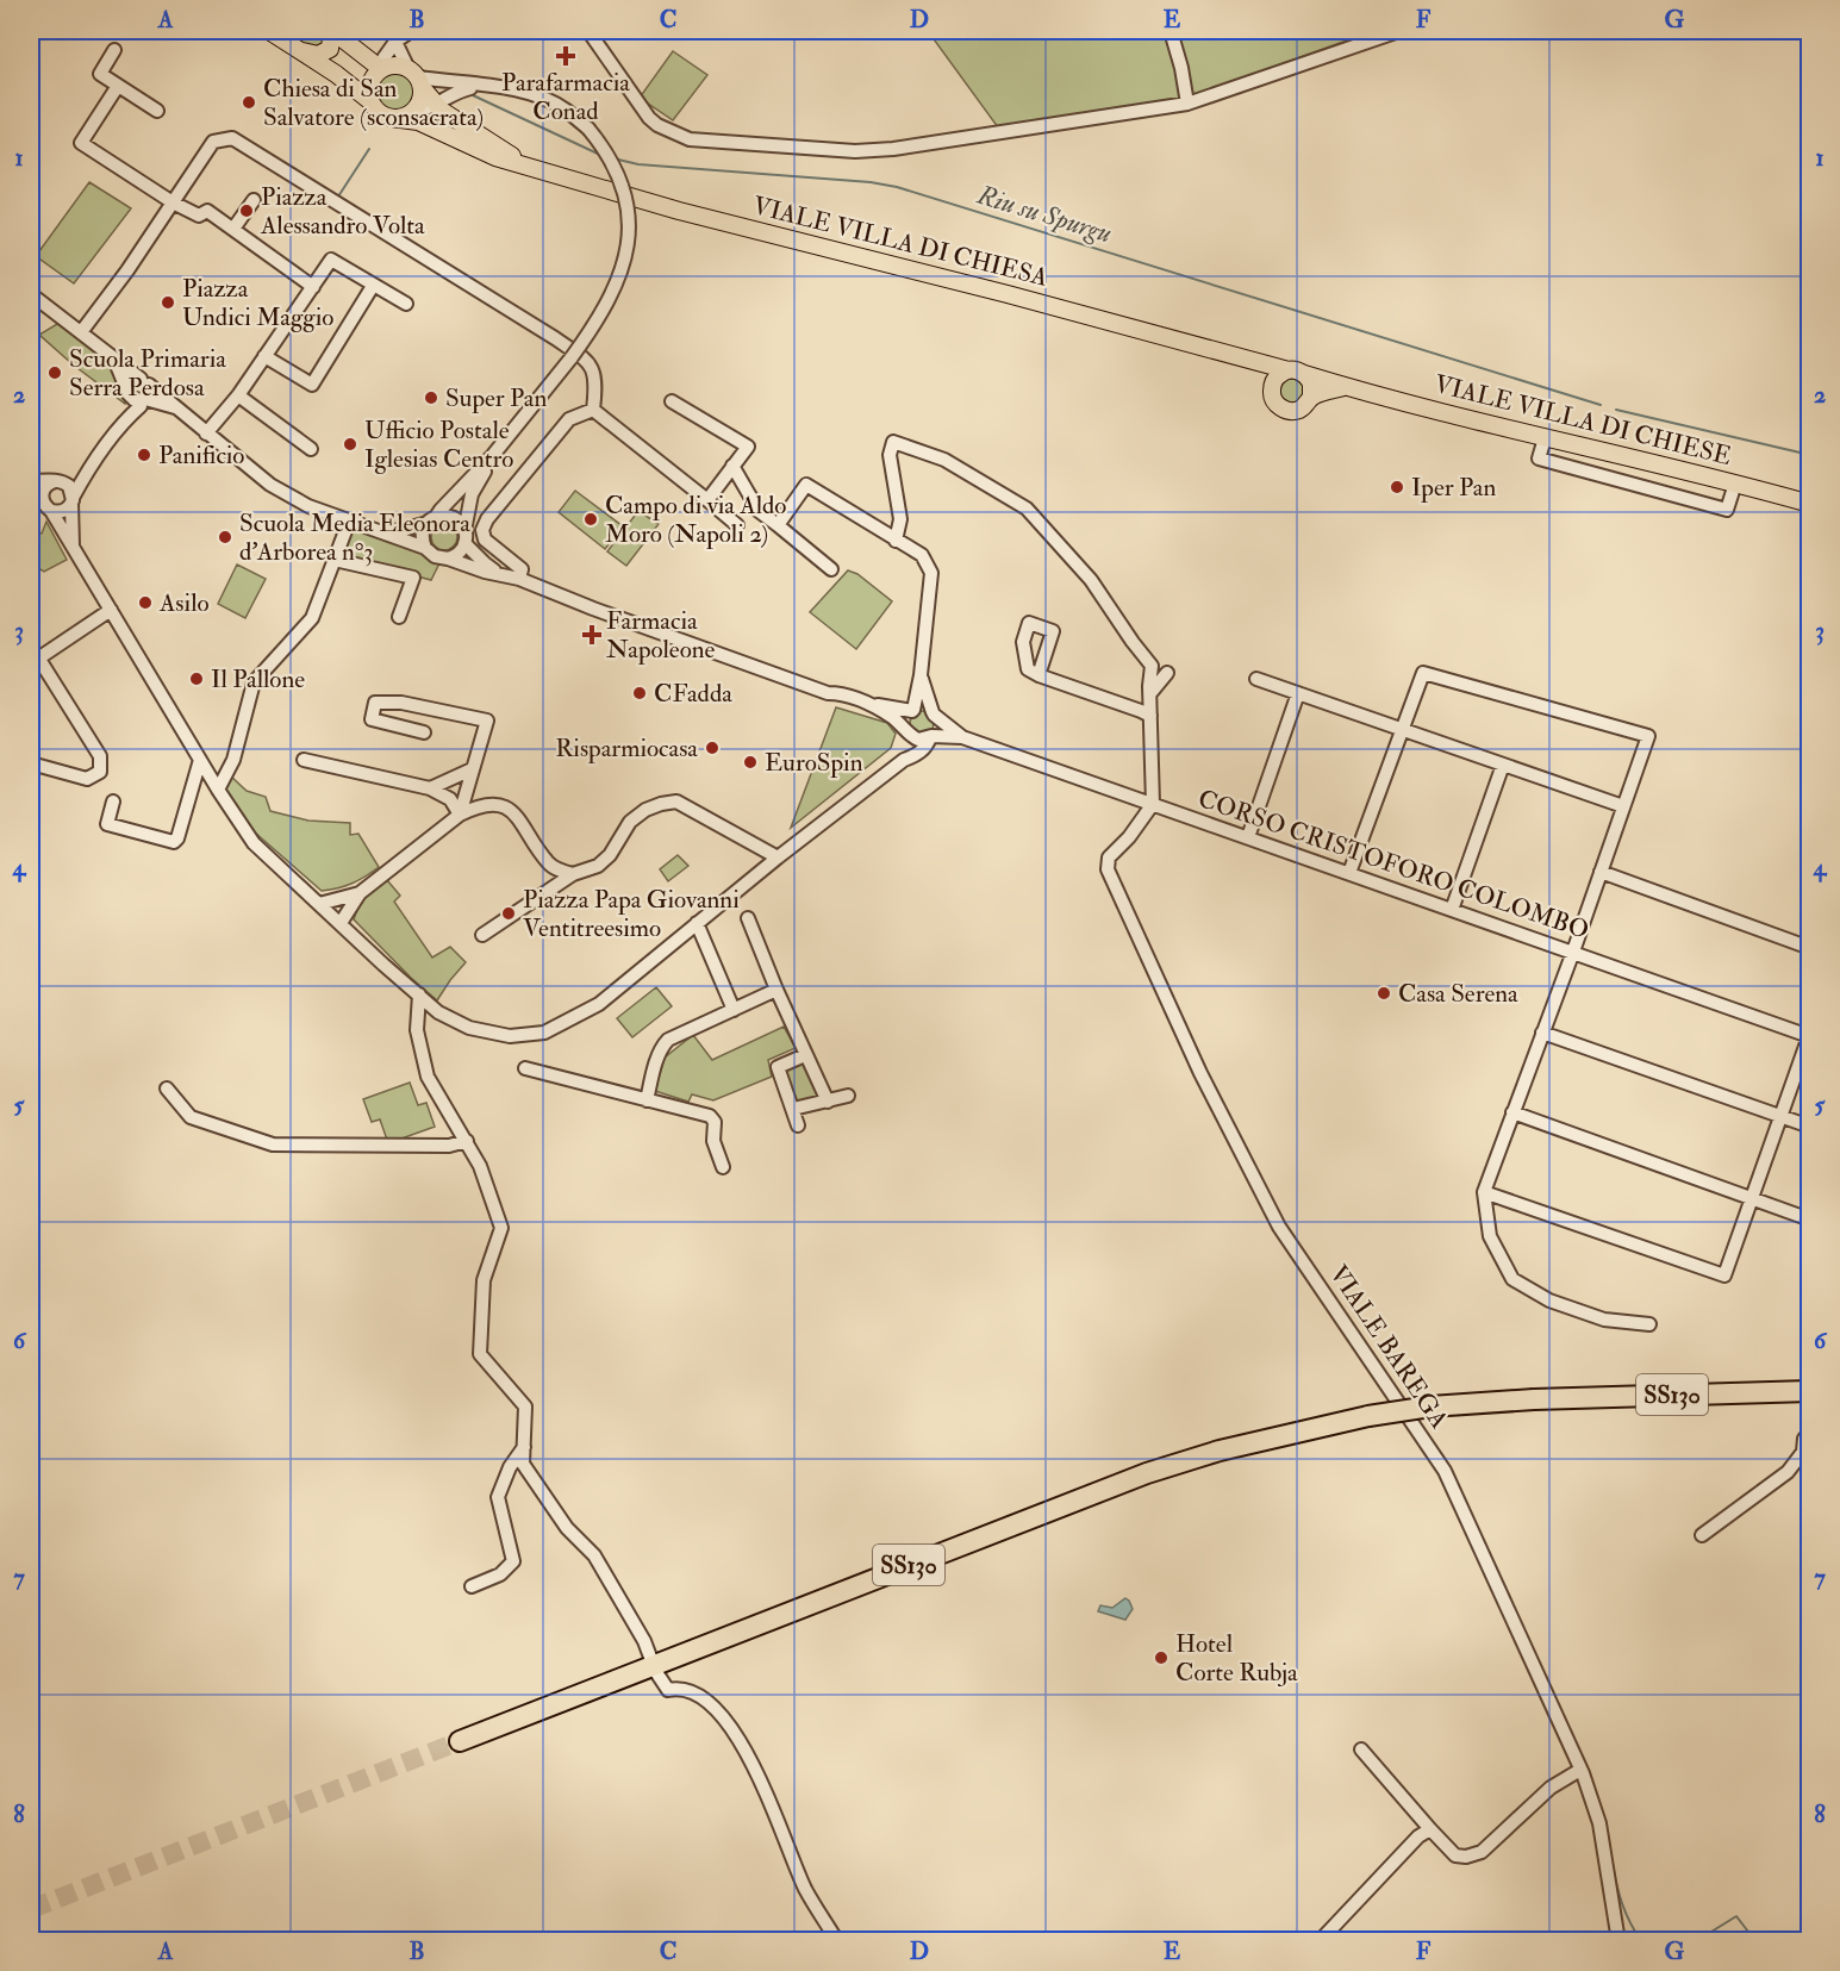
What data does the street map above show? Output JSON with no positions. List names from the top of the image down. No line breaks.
{"streets":{"highway":["SS130"],"main road":["VIALE VILLA DI CHIESA","VIALE VILLA DI CHIESE"],"street":["CORSO CRISTOFORO COLOMBO","VIALE BAREGA"]},"crossings":[["VIALE VILLA DI CHIESA","VIALE VILLA DI CHIESE"],["CORSO CRISTOFORO COLOMBO","VIALE BAREGA"]],"water":["Riu su Spurgu"],"places":{"health":["Parafarmacia Conad","Farmacia Napoleone"],"other":["Chiesa di San Salvatore (sconsacrata)","Piazza Alessandro Volta","Piazza Undici Maggio","Scuola Primaria Serra Perdosa","Super Pan","Ufficio Postale Iglesias Centro","Panificio","Iper Pan","Campo di via Aldo Moro (Napoli 2)","Scuola Media Eleonora d'Arborea n°3","Asilo","Il Pallone","CFadda","Risparmiocasa","EuroSpin","Piazza Papa Giovanni Ventitreesimo","Casa Serena","Hotel Corte Rubja"]},"grid":{"columns":["A","B","C","D","E","F","G"],"rows":["1","2","3","4","5","6","7","8"]}}
